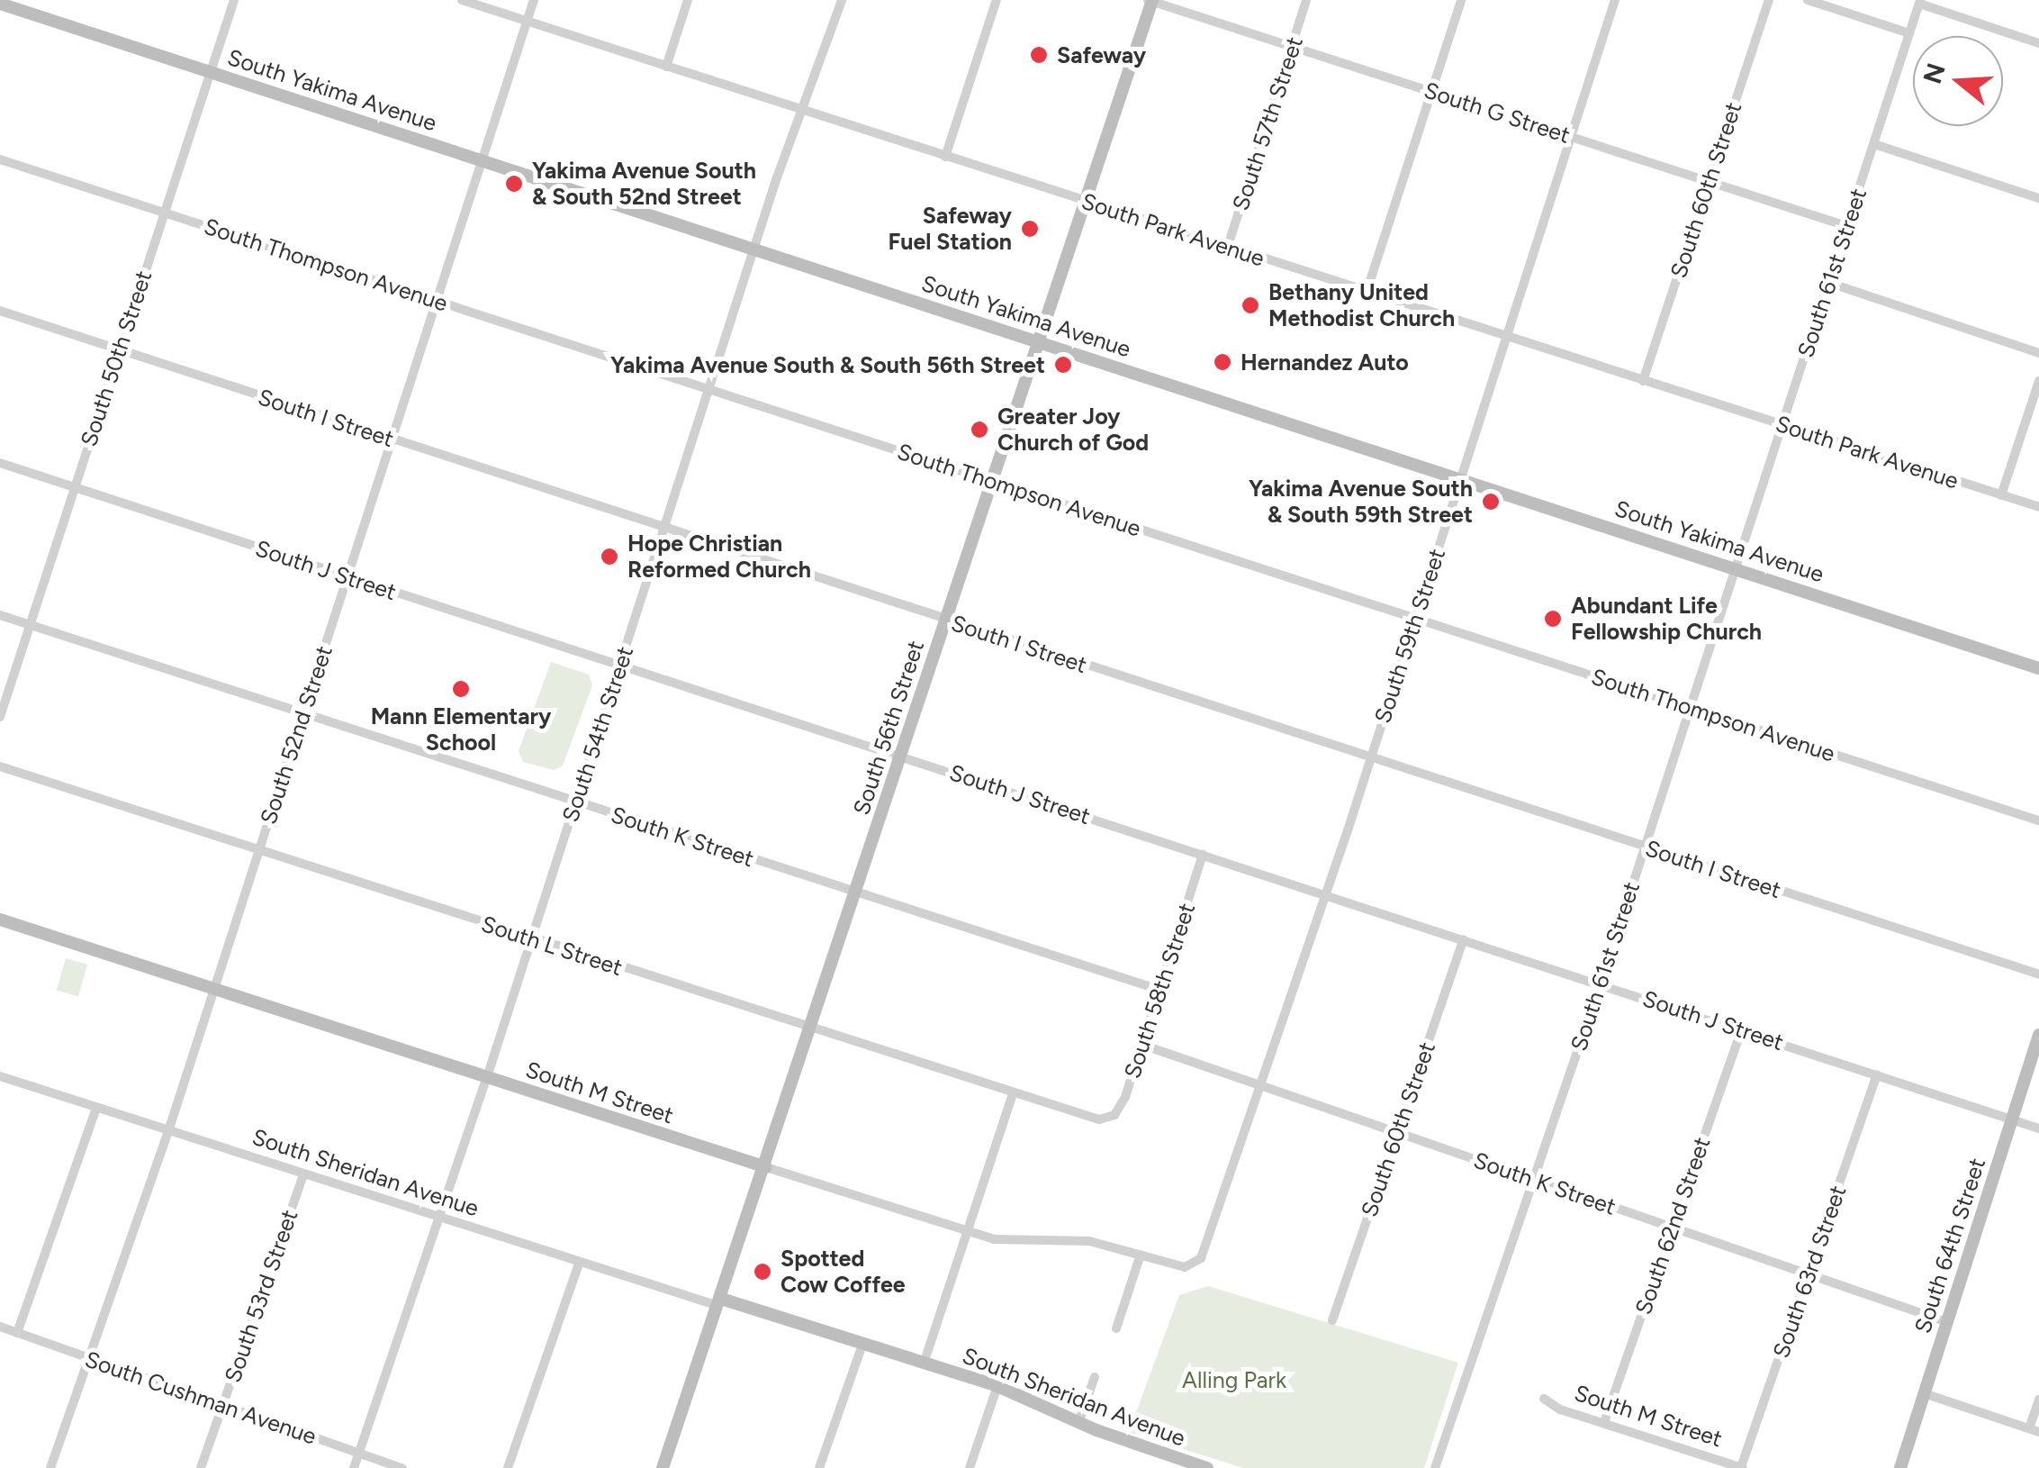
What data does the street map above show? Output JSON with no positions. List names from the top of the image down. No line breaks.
{"streets":{"main road":["South Yakima Avenue","South 56th Street","South M Street","South Sheridan Avenue","South 64th Street"],"street":["South G Street","South 57th Street","South 60th Street","South Park Avenue","South Thompson Avenue","South 61st Street","South 50th Street","South I Street","South J Street","South 59th Street","South 54th Street","South 52nd Street","South K Street","South L Street","South 58th Street","South 62nd Street","South 63rd Street","South 53rd Street","South Cushman Avenue"]},"crossings":[["South Yakima Avenue","South 61st Street"],["South Yakima Avenue","South 50th Street"],["South Yakima Avenue","South 59th Street"],["South Yakima Avenue","South 56th Street"],["South Yakima Avenue","South 54th Street"],["South Yakima Avenue","South 52nd Street"],["South G Street","South 57th Street"],["South G Street","South 60th Street"],["South G Street","South 61st Street"],["South G Street","South 59th Street"],["South G Street","South 56th Street"],["South 57th Street","South Park Avenue"],["South 60th Street","South Park Avenue"],["South 60th Street","South J Street"],["South 60th Street","South K Street"],["South Park Avenue","South 61st Street"],["South Park Avenue","South 59th Street"],["South Park Avenue","South 56th Street"],["South Park Avenue","South 54th Street"],["South Park Avenue","South 52nd Street"],["South Thompson Avenue","South 61st Street"],["South Thompson Avenue","South 50th Street"],["South Thompson Avenue","South 59th Street"],["South Thompson Avenue","South 56th Street"],["South Thompson Avenue","South 54th Street"],["South Thompson Avenue","South 52nd Street"],["South 61st Street","South I Street"],["South 61st Street","South J Street"],["South 61st Street","South K Street"],["South 50th Street","South I Street"],["South 50th Street","South J Street"],["South 50th Street","South K Street"],["South I Street","South 59th Street"],["South I Street","South 56th Street"],["South I Street","South 54th Street"],["South I Street","South 52nd Street"],["South J Street","South 59th Street"],["South J Street","South 56th Street"],["South J Street","South 54th Street"],["South J Street","South 52nd Street"],["South J Street","South 58th Street"],["South J Street","South 62nd Street"],["South J Street","South 64th Street"],["South J Street","South 63rd Street"],["South 59th Street","South K Street"],["South 59th Street","South M Street"],["South 56th Street","South K Street"],["South 56th Street","South L Street"],["South 56th Street","South M Street"],["South 56th Street","South Sheridan Avenue"],["South 54th Street","South K Street"],["South 54th Street","South L Street"],["South 54th Street","South M Street"],["South 54th Street","South Sheridan Avenue"],["South 54th Street","South Cushman Avenue"],["South 52nd Street","South K Street"],["South 52nd Street","South L Street"],["South 52nd Street","South M Street"],["South 52nd Street","South Sheridan Avenue"],["South 52nd Street","South Cushman Avenue"],["South K Street","South 58th Street"],["South K Street","South 62nd Street"],["South K Street","South 64th Street"],["South K Street","South 63rd Street"],["South L Street","South 58th Street"],["South M Street","South 62nd Street"],["South M Street","South 63rd Street"],["South Sheridan Avenue","South 53rd Street"],["South 53rd Street","South Cushman Avenue"]],"parks":["Alling Park"],"places":["Safeway","Yakima Avenue South & South 52nd Street","Safeway Fuel Station","Bethany United Methodist Church","Hernandez Auto","Yakima Avenue South & South 56th Street","Greater Joy Church of God","Yakima Avenue South & South 59th Street","Hope Christian Reformed Church","Abundant Life Fellowship Church","Mann Elementary School","Spotted Cow Coffee"],"north":"left"}
